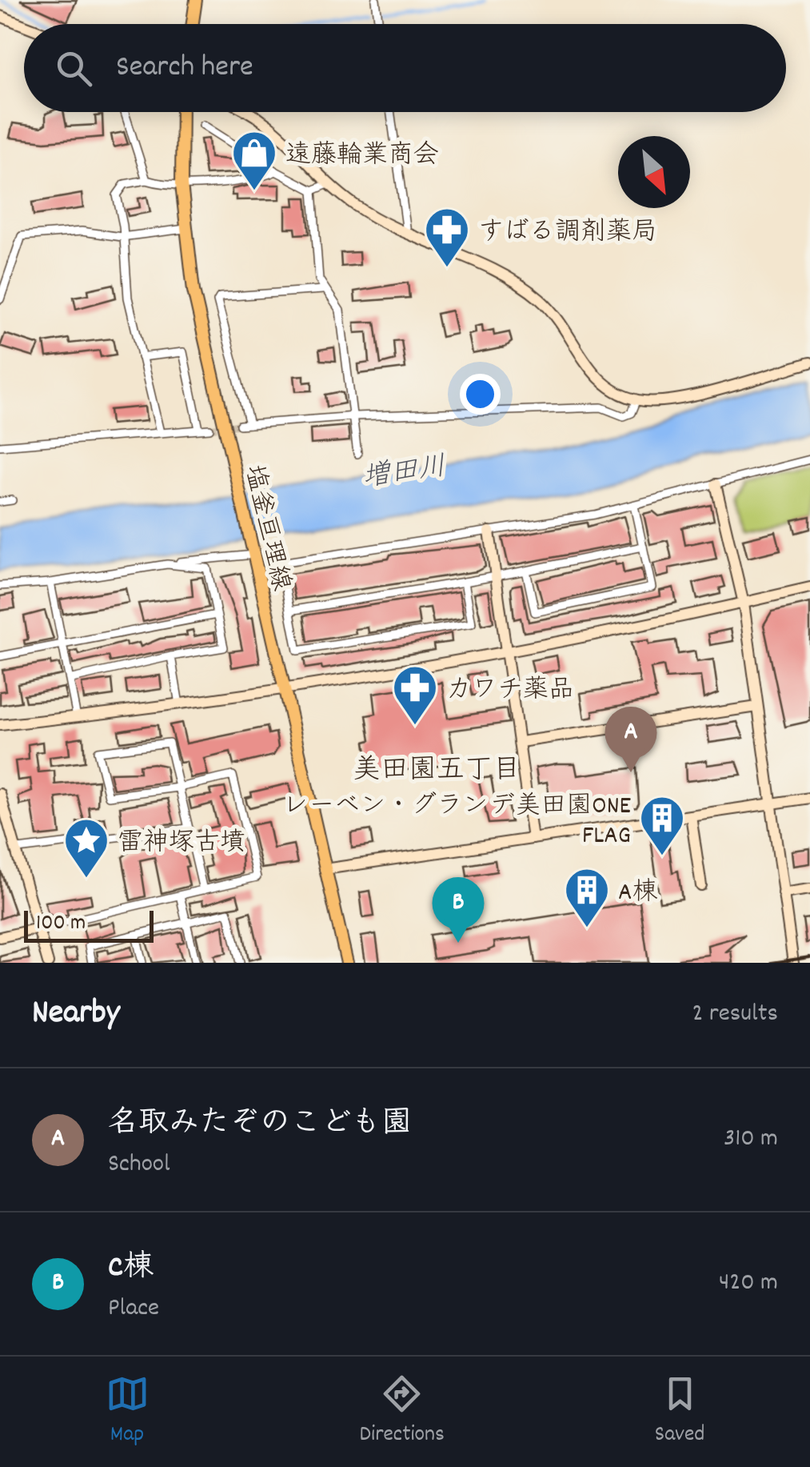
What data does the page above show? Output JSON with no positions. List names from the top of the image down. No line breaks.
{"streets":{"main road":["塩釜亘理線"]},"districts":["美田園五丁目"],"water":["増田川"],"places":{"shop":["遠藤輪業商会"],"pharmacy":["すばる調剤薬局","カワチ薬品"],"building":["レーベン・グランデ美田園ONE FLAG","A棟"],"place":["雷神塚古墳"]},"scale_bar":"100 m","north":"bottom right","page":{"search":"Search here","pins":["A","B"],"scale":"100 m","heading":["Nearby","2 results"],"list":[{"mark":"A","name":"名取みたぞのこども園","note":"School","value":"310 m"},{"mark":"B","name":"C棟","note":"Place","value":"420 m"}],"nav":["Map","Directions","Saved"]}}
